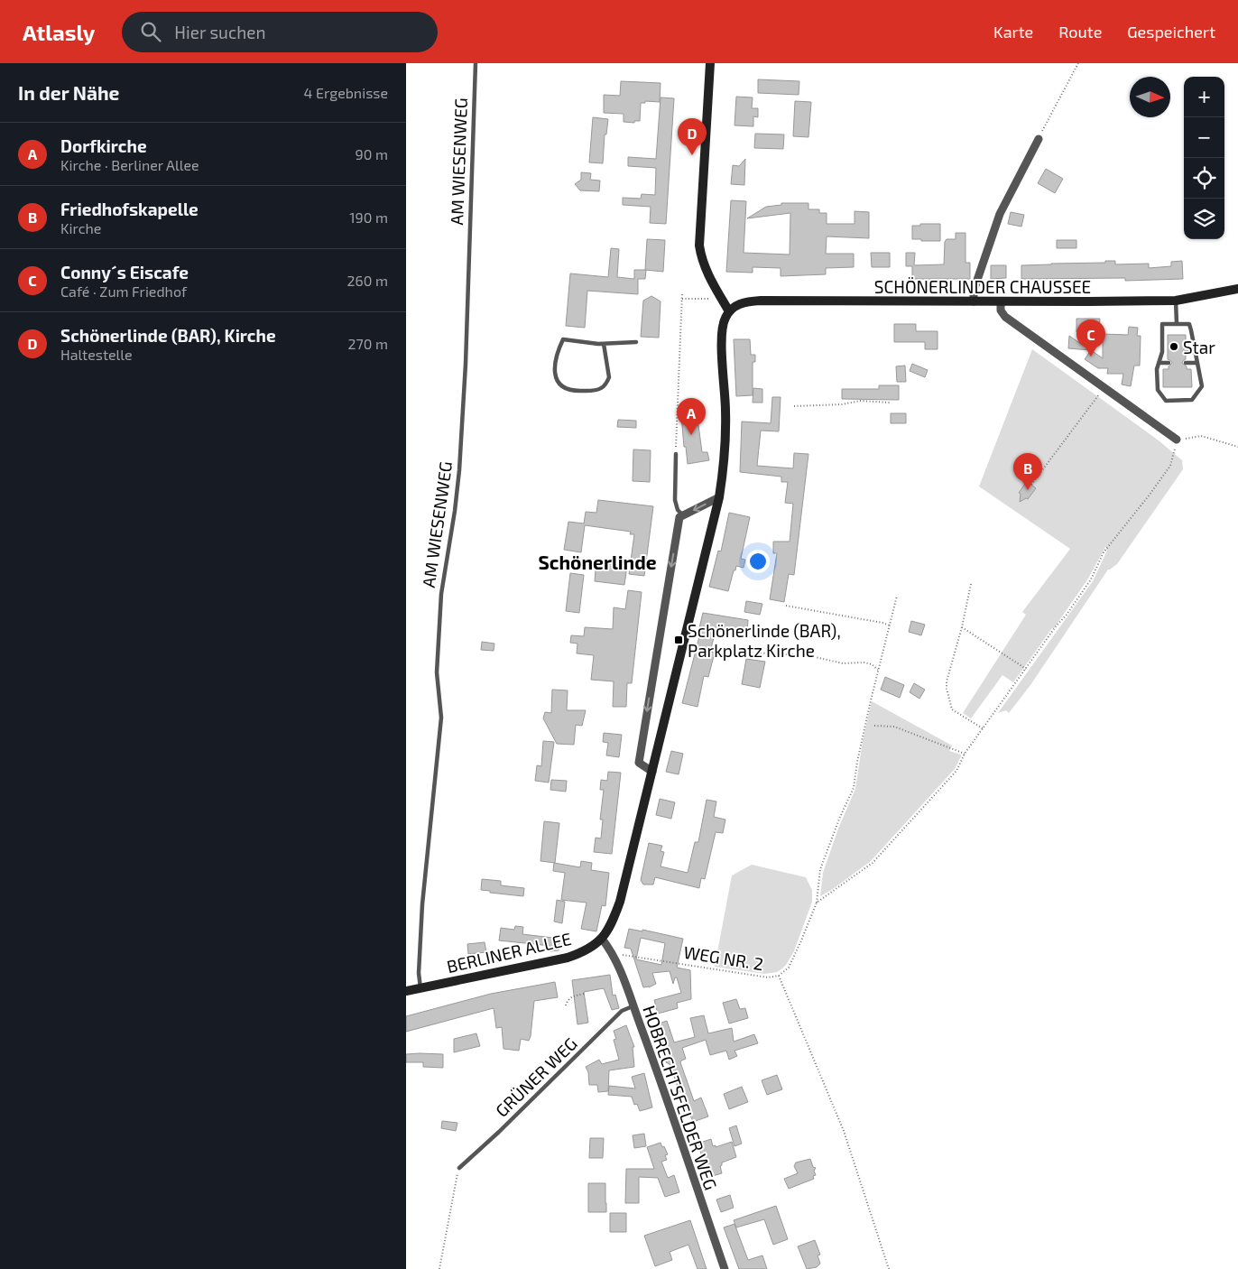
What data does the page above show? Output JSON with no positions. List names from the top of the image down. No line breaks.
{"streets":{"main road":["SCHÖNERLINDER CHAUSSEE","BERLINER ALLEE"],"street":["HOBRECHTSFELDER WEG"],"lane":["AM WIESENWEG","GRÜNER WEG"],"path":["WEG NR. 2"]},"crossings":[["AM WIESENWEG","BERLINER ALLEE"],["SCHÖNERLINDER CHAUSSEE","BERLINER ALLEE"],["BERLINER ALLEE","HOBRECHTSFELDER WEG"],["WEG NR. 2","HOBRECHTSFELDER WEG"],["GRÜNER WEG","HOBRECHTSFELDER WEG"]],"districts":["Schönerlinde"],"places":{"other":["Star"],"transit":["Schönerlinde (BAR), Parkplatz Kirche"]},"north":"right","page":{"header":"Atlasly","search":"Hier suchen","nav":["Karte","Route","Gespeichert"],"heading":["In der Nähe","4 Ergebnisse"],"map_buttons":["+","−"],"pins":["D","C","A","B"],"list":[{"mark":"A","name":"Dorfkirche","note":"Kirche · Berliner Allee","value":"90 m"},{"mark":"B","name":"Friedhofskapelle","note":"Kirche","value":"190 m"},{"mark":"C","name":"Conny´s Eiscafe","note":"Café · Zum Friedhof","value":"260 m"},{"mark":"D","name":"Schönerlinde (BAR), Kirche","note":"Haltestelle","value":"270 m"}]}}
